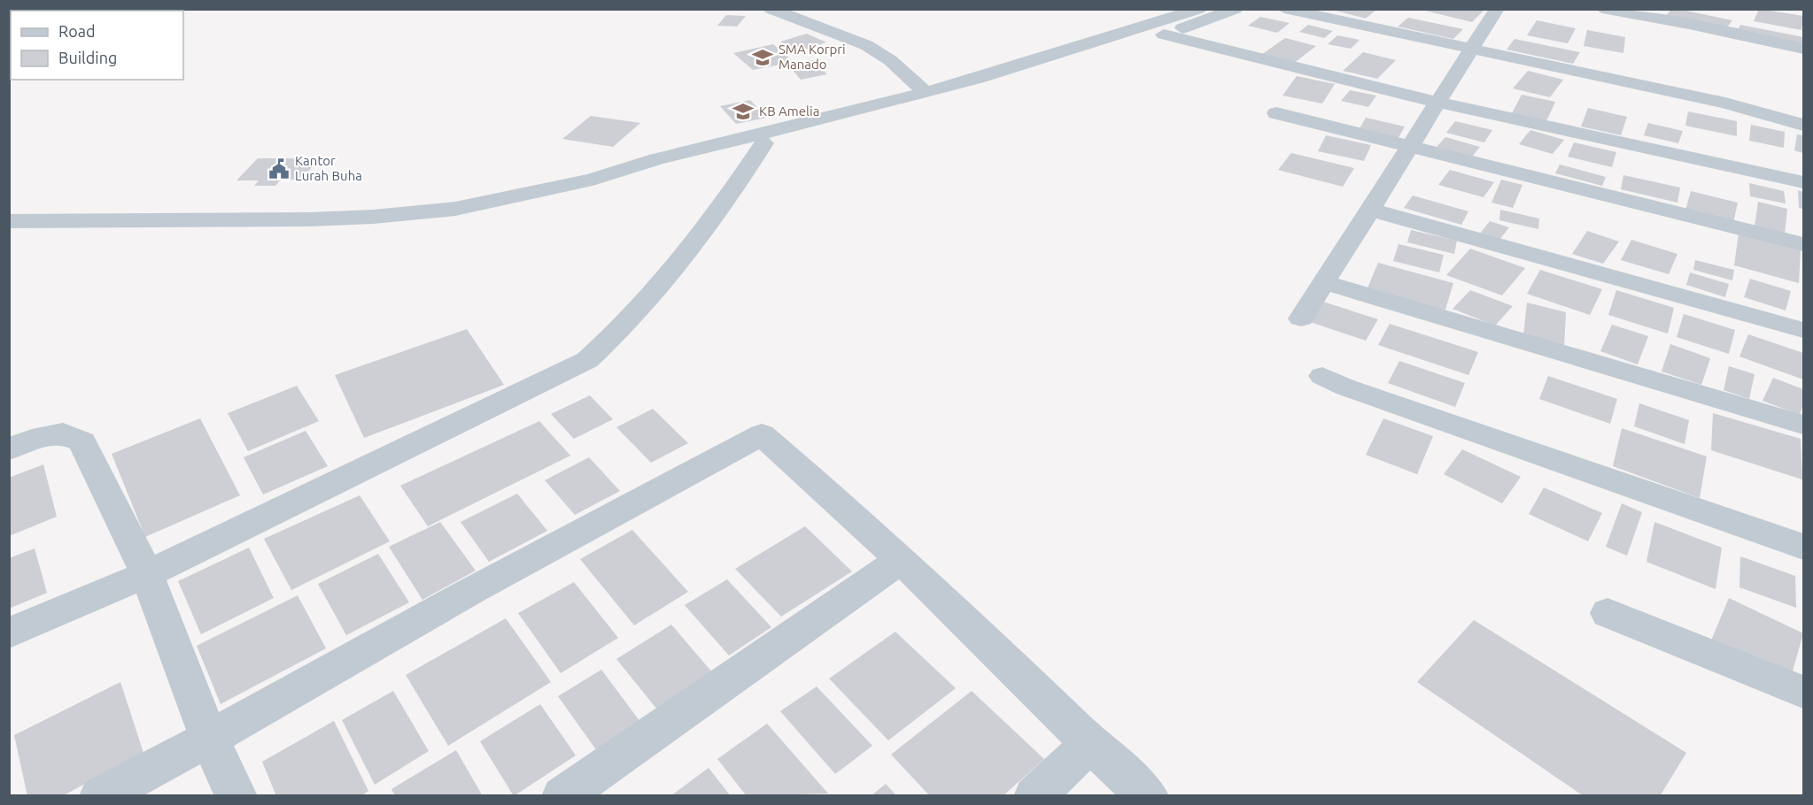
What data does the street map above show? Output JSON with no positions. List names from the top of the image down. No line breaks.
{"places":{"school or university":["SMA Korpri Manado","KB Amelia"],"public building":["Kantor Lurah Buha"]},"legend":["Road","Building"]}
